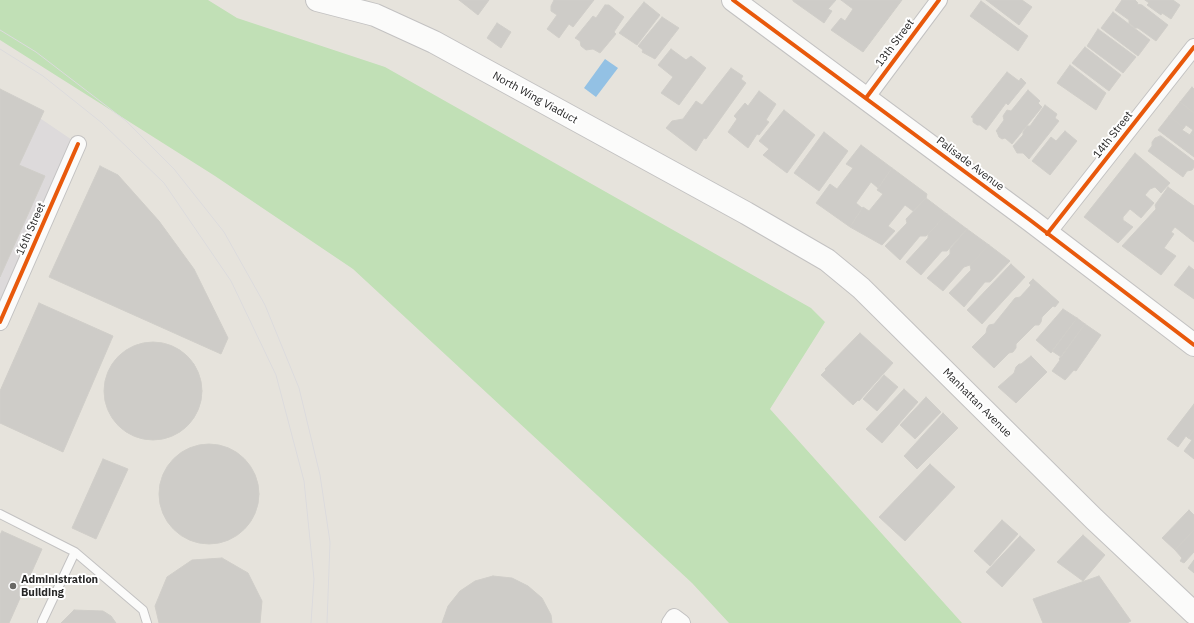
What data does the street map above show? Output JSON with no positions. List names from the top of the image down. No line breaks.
{"streets":{"main road":["North Wing Viaduct","Palisade Avenue","Manhattan Avenue"],"street":["13th Street","14th Street","16th Street"]},"crossings":[["13th Street","Palisade Avenue"],["North Wing Viaduct","Manhattan Avenue"],["14th Street","Palisade Avenue"]],"places":["Administration Building"]}
